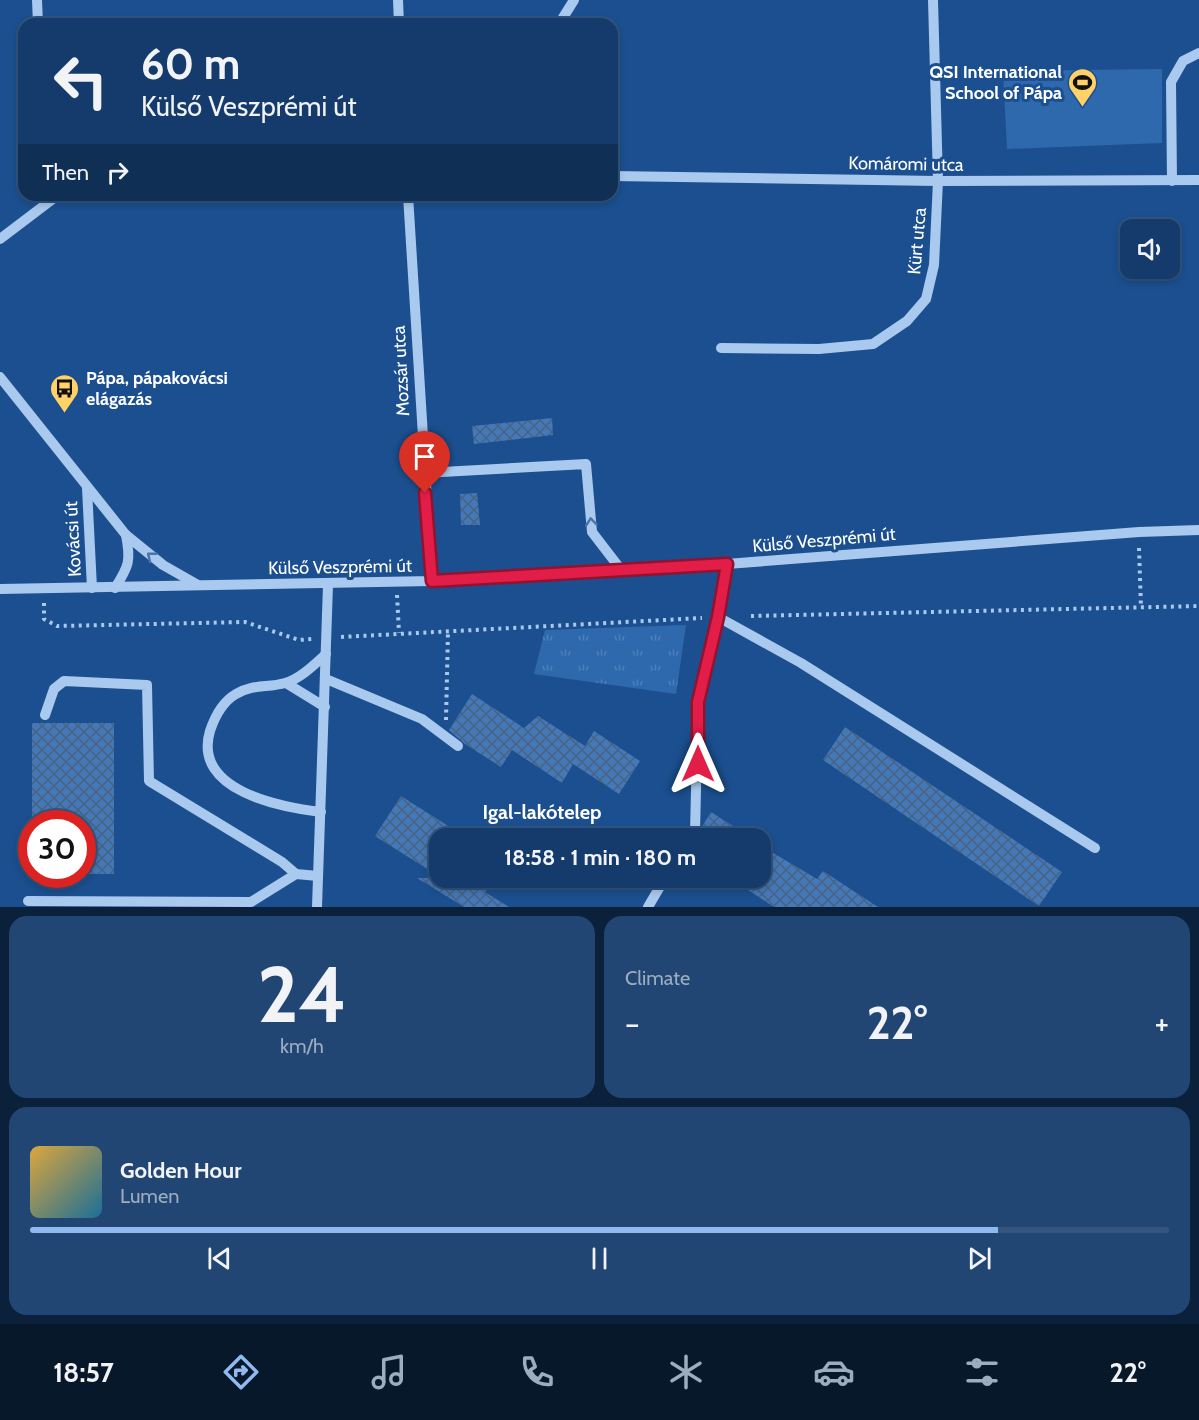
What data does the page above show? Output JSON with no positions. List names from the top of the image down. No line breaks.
{"streets":{"street":["Komáromi utca","Kürt utca","Mozsár utca","Kovácsi út","Külső Veszprémi út"]},"crossings":[["Komáromi utca","Kürt utca"],["Mozsár utca","Külső Veszprémi út"],["Kovácsi út","Külső Veszprémi út"]],"districts":["Igal-lakótelep"],"places":{"sports":["QSI International School of Pápa"],"bus stop":["Pápa, pápakovácsi elágazás"]},"page":{"turn":["60 m","Külső Veszprémi út"],"then":"Then","limit":"30","trip":"18:58 · 1 min · 180 m","tile":[["24","km/h"],"Climate"],"heat":["−","22°","+"],"song":["Golden Hour","Lumen"],"tabs":["18:57","22°"]}}
